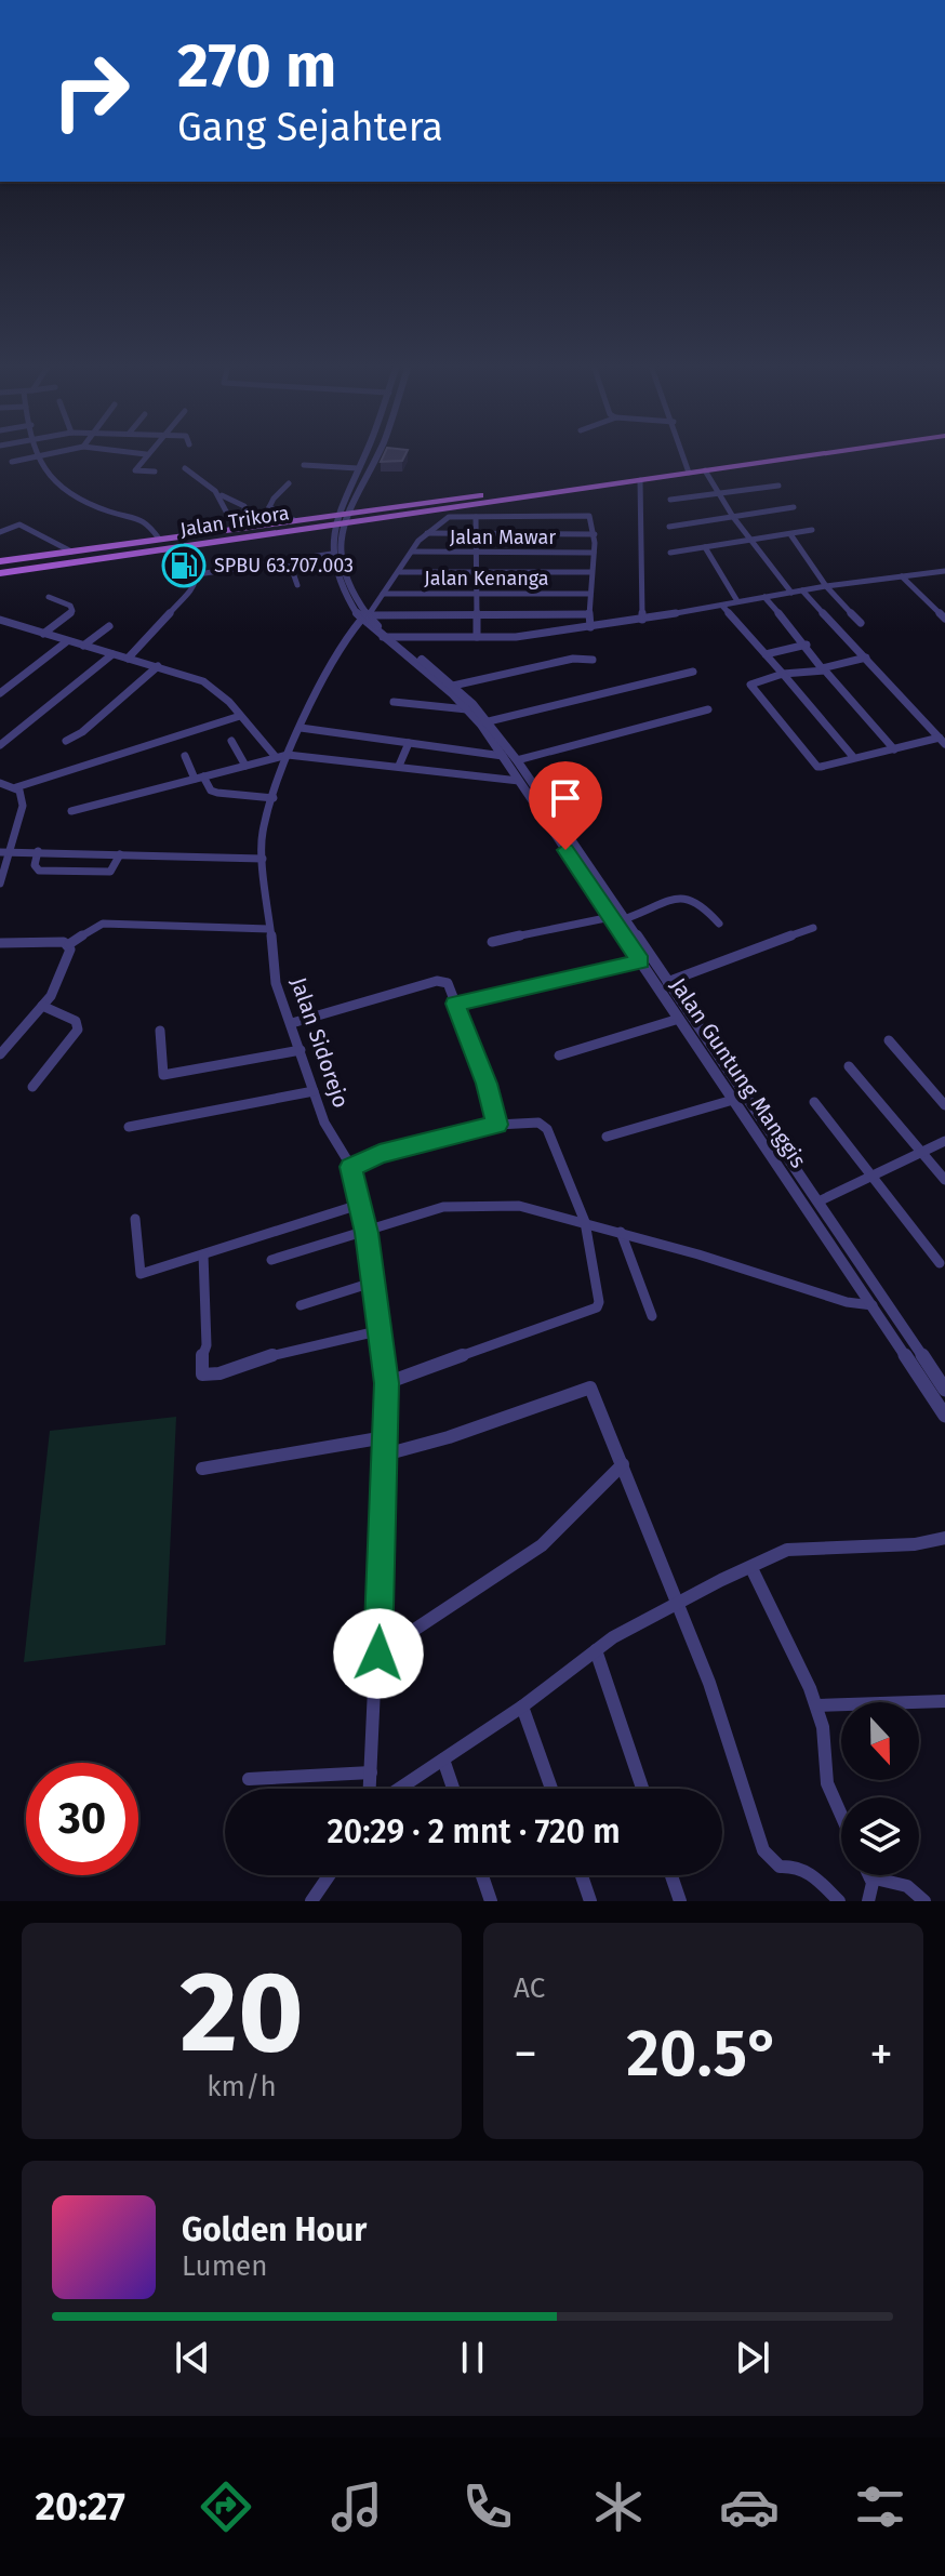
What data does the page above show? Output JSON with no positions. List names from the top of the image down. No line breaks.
{"streets":{"main road":["Jalan Trikora"],"street":["Jalan Mawar","Jalan Kenanga","Jalan Sidorejo","Jalan Guntung Manggis"]},"crossings":[["Jalan Trikora","Jalan Guntung Manggis"],["Jalan Mawar","Jalan Sidorejo"],["Jalan Kenanga","Jalan Sidorejo"],["Jalan Sidorejo","Jalan Guntung Manggis"]],"places":{"fuel station":["SPBU 63.707.003"]},"north":"bottom","page":{"turn":["270 m","Gang Sejahtera"],"limit":"30","trip":"20:29 · 2 mnt · 720 m","tile":[["20","km/h"],"AC"],"heat":["−","20.5°","+"],"song":["Golden Hour","Lumen"],"tabs":"20:27"}}
